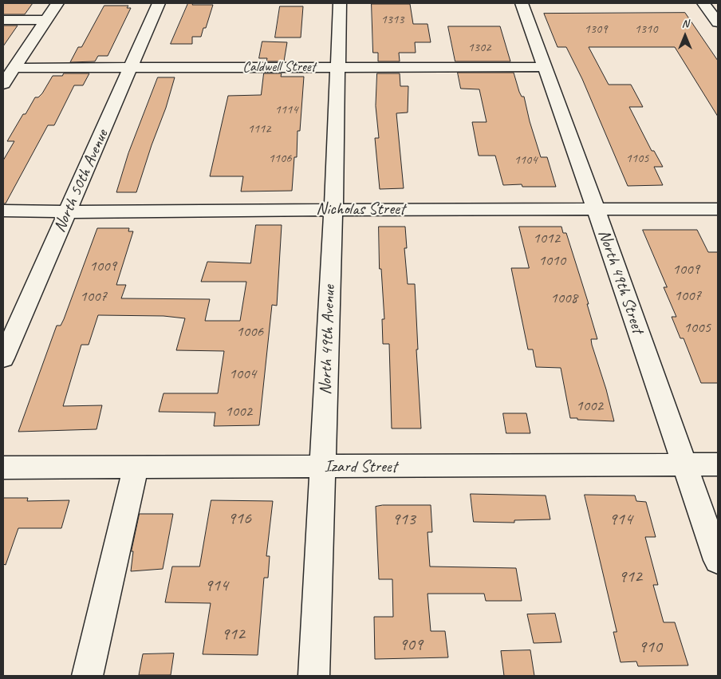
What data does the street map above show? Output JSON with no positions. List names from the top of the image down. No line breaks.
{"streets":{"street":["Caldwell Street","North 50th Avenue","Nicholas Street","North 49th Street","North 49th Avenue","Izard Street"]},"crossings":[["Caldwell Street","North 50th Avenue"],["Caldwell Street","North 49th Street"],["Caldwell Street","North 49th Avenue"],["North 50th Avenue","Nicholas Street"],["Nicholas Street","North 49th Street"],["Nicholas Street","North 49th Avenue"],["North 49th Street","Izard Street"],["North 49th Avenue","Izard Street"]],"house_numbers":["1313","1309","1310","1302","1114","1112","1106","1105","1104","1012","1010","1009","1009","1007","1007","1008","1005","1006","1004","1002","1002","916","913","914","912","914","912","909","910"],"north":"top"}
